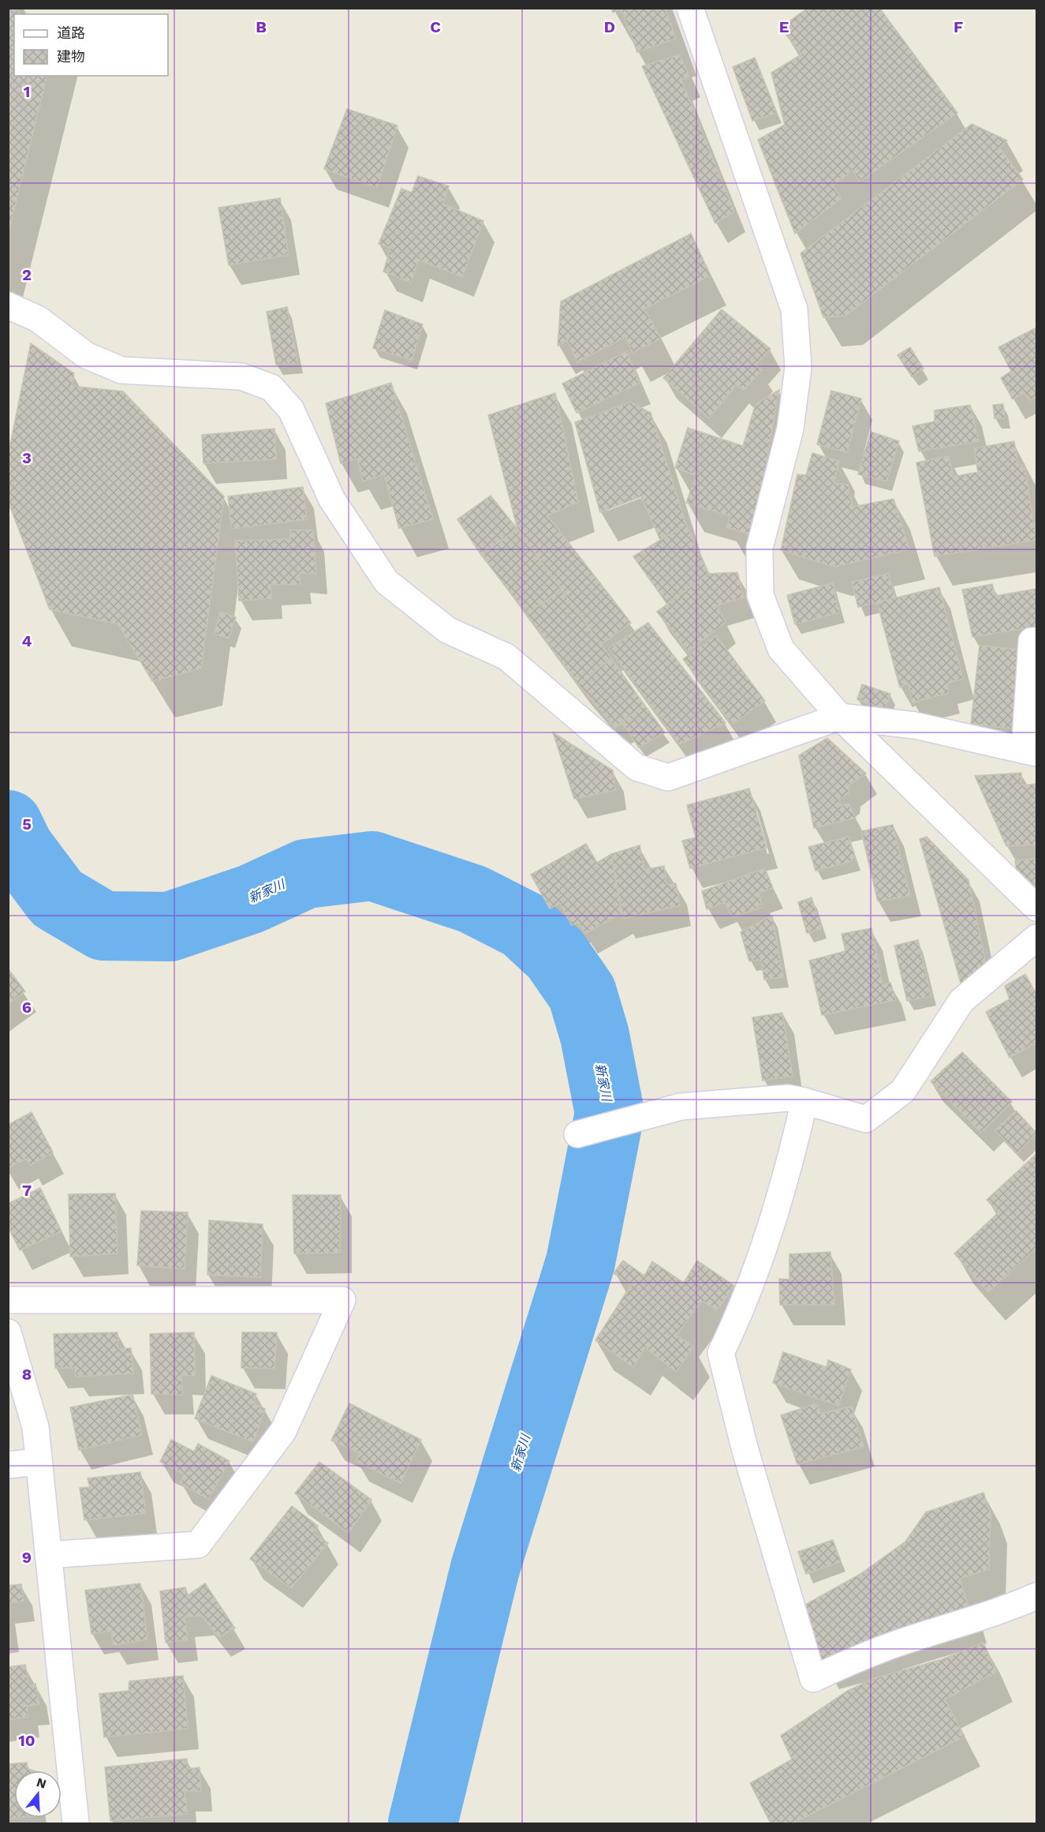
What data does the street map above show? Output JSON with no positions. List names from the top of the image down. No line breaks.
{"water":["新家川"],"legend":["道路","建物"],"north":"top","grid":{"columns":["B","C","D","E","F"],"rows":["1","2","3","4","5","6","7","8","9","10"]}}
